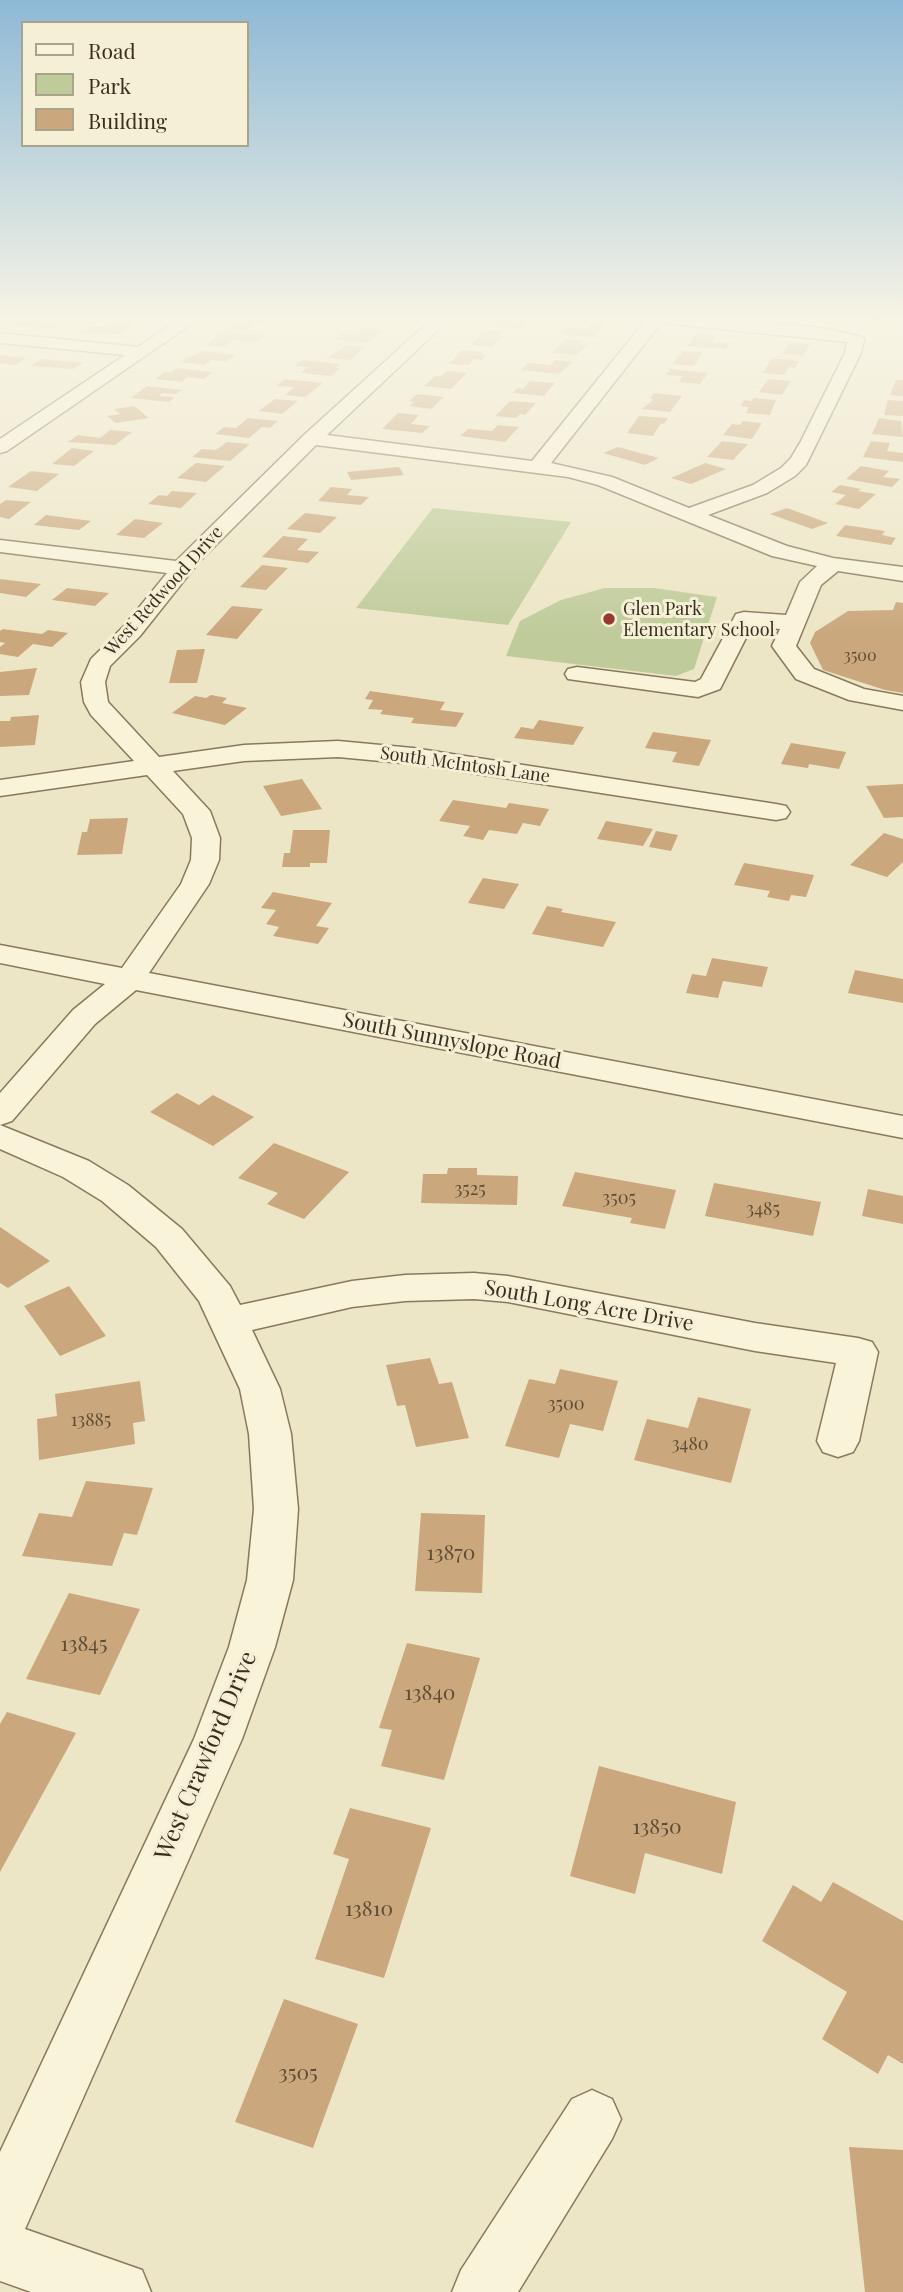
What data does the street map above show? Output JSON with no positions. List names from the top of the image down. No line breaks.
{"streets":{"street":["West Redwood Drive","South McIntosh Lane","South Sunnyslope Road","South Long Acre Drive","West Crawford Drive"]},"crossings":[["West Redwood Drive","South McIntosh Lane"],["West Redwood Drive","South Sunnyslope Road"],["South Long Acre Drive","West Crawford Drive"]],"places":["Glen Park Elementary School"],"house_numbers":["3500","3525","3505","3485","3500","13885","3480","13870","13845","13840","13850","13810","3505"],"legend":["Road","Park","Building"]}
